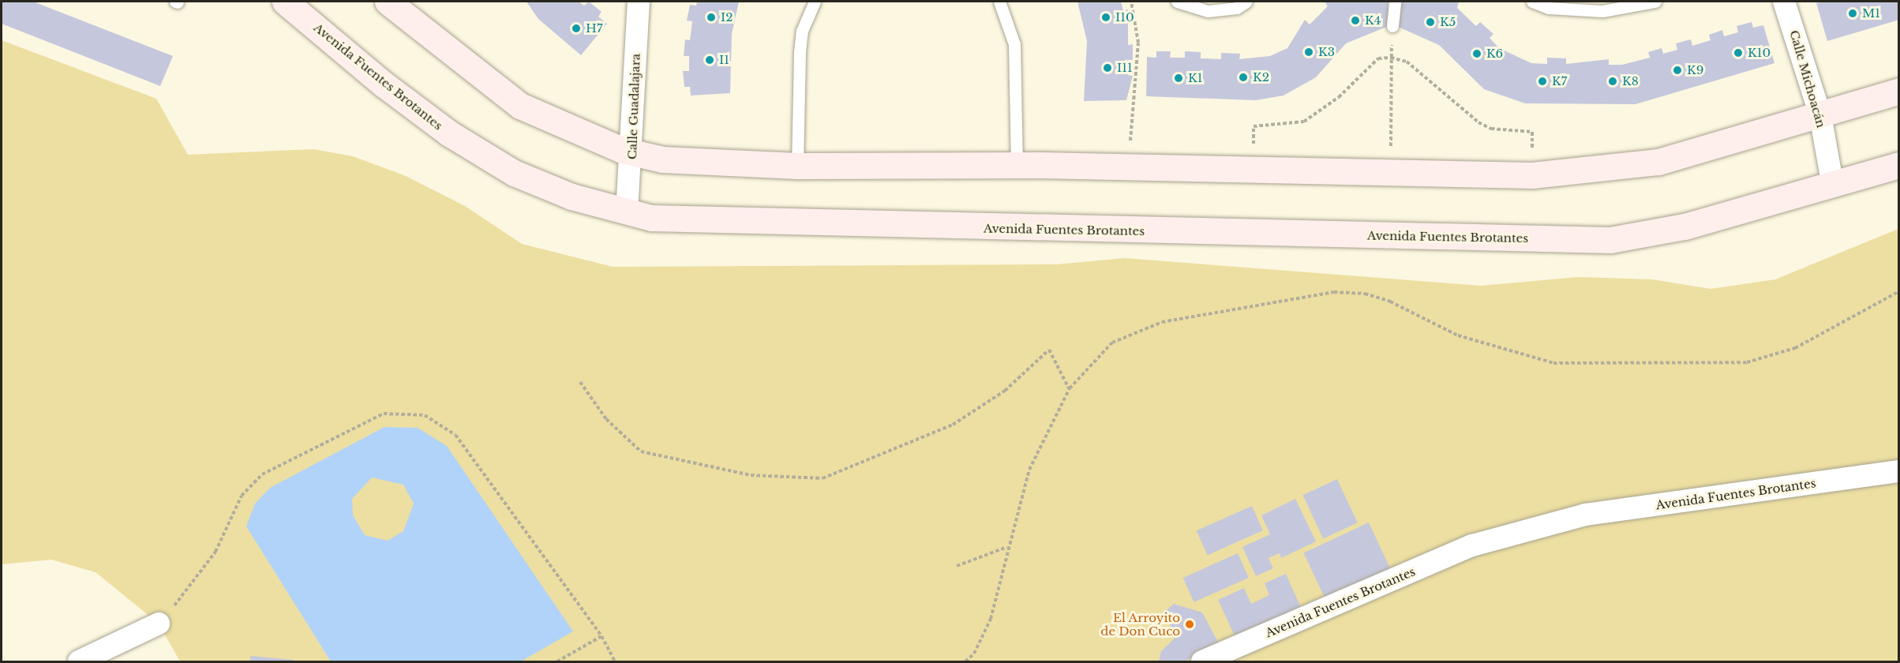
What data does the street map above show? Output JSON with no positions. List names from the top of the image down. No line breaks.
{"streets":{"street":["Avenida Fuentes Brotantes","Calle Michoacán","Calle Guadalajara"]},"crossings":[["Avenida Fuentes Brotantes","Calle Michoacán"],["Avenida Fuentes Brotantes","Calle Guadalajara"]],"places":["M1","I2","I10","K4","K5","H7","K3","K10","K6","I1","I11","K9","K2","K1","K7","K8","El Arroyito de Don Cuco"]}
